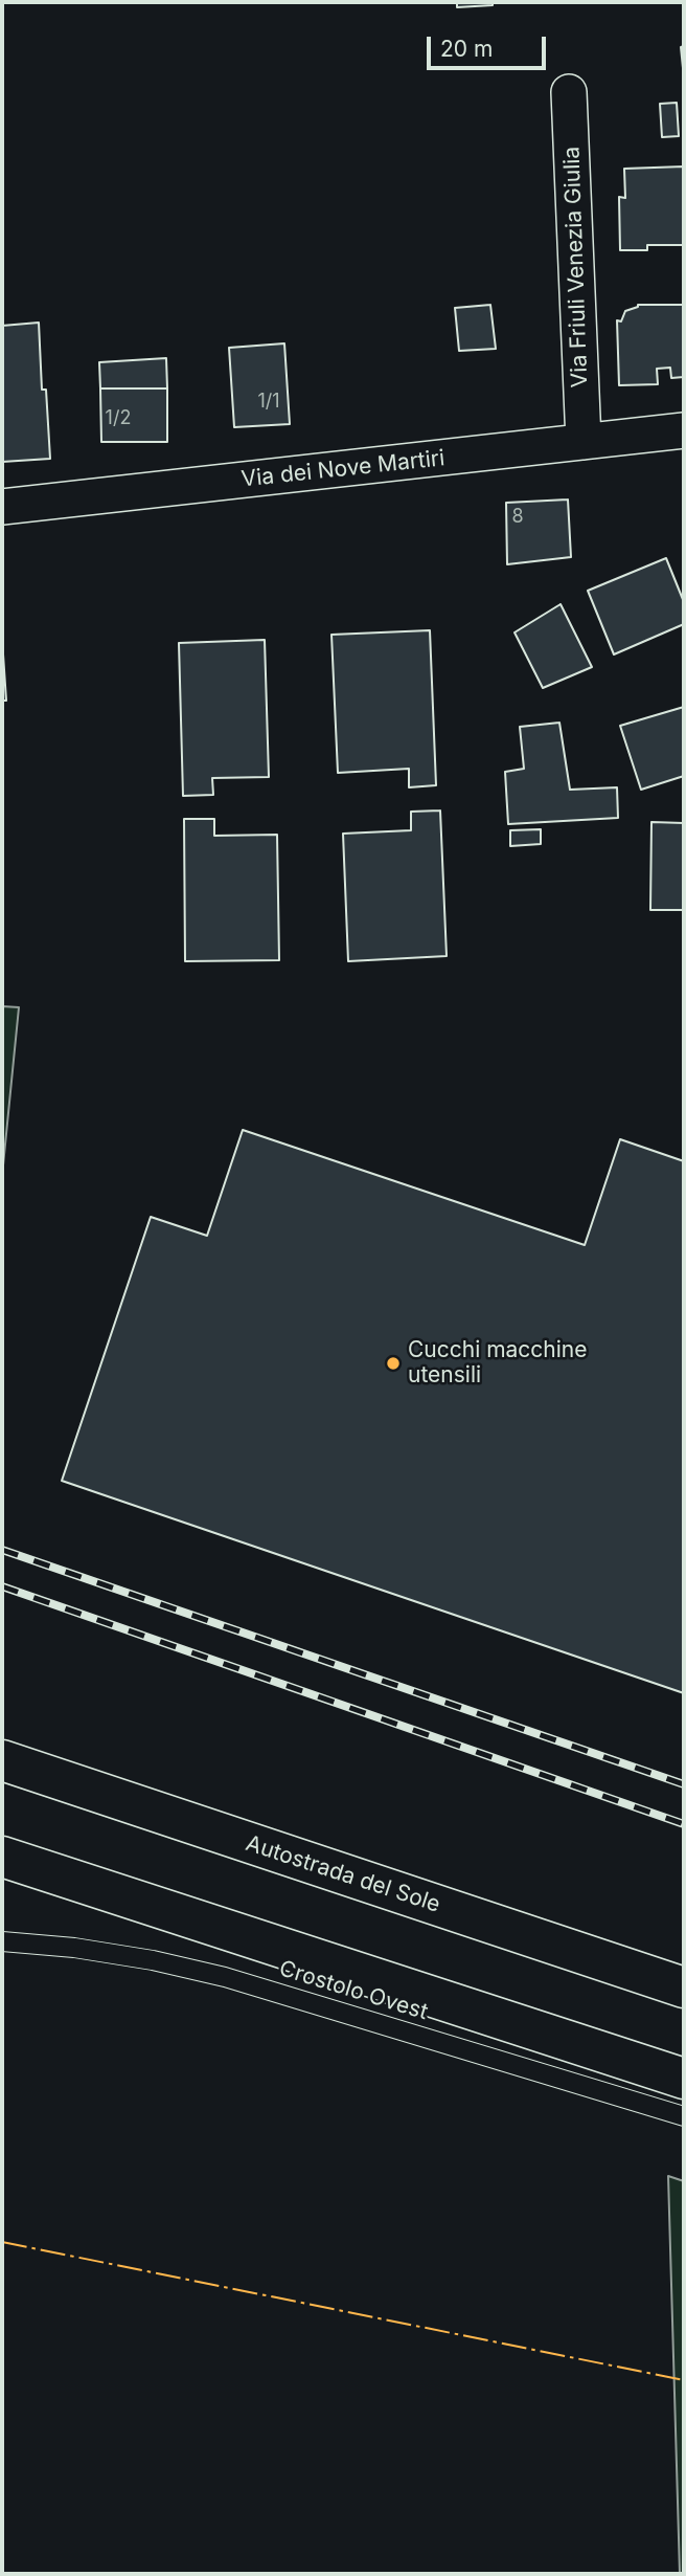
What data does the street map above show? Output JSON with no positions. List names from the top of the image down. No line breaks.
{"streets":{"highway":["Autostrada del Sole"],"street":["Via Friuli Venezia Giulia","Via dei Nove Martiri"],"lane":["Crostolo Ovest"]},"crossings":[["Via Friuli Venezia Giulia","Via dei Nove Martiri"]],"places":["Cucchi macchine utensili"],"house_numbers":["1/1","1/2","8"],"scale_bar":"20 m"}
